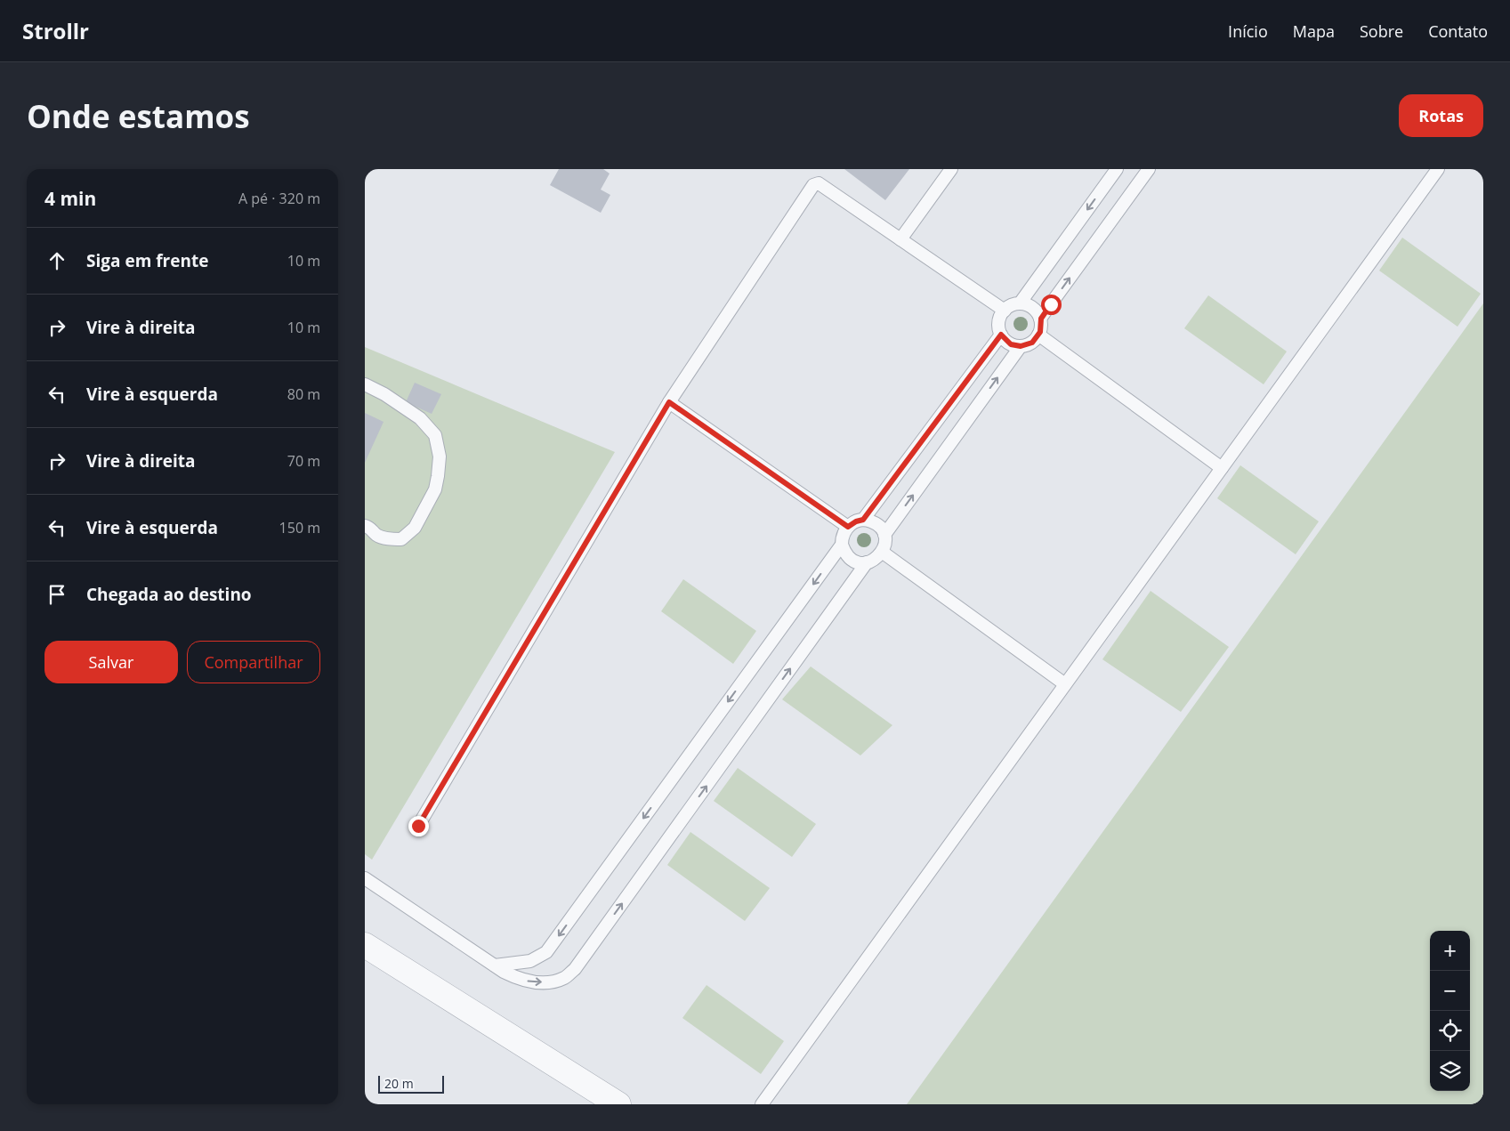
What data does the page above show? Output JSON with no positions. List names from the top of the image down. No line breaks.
{"scale_bar":"20 m","page":{"header":"Strollr","nav":["Início","Mapa","Sobre","Contato"],"buttons":["Rotas",["Salvar","Compartilhar"]],"title":"Onde estamos","heading":["4 min","A pé · 320 m"],"list":[["Siga em frente","10 m"],["Vire à direita","10 m"],["Vire à esquerda","80 m"],["Vire à direita","70 m"],["Vire à esquerda","150 m"],"Chegada ao destino"],"map_buttons":["+","−"],"scale":"20 m"}}
